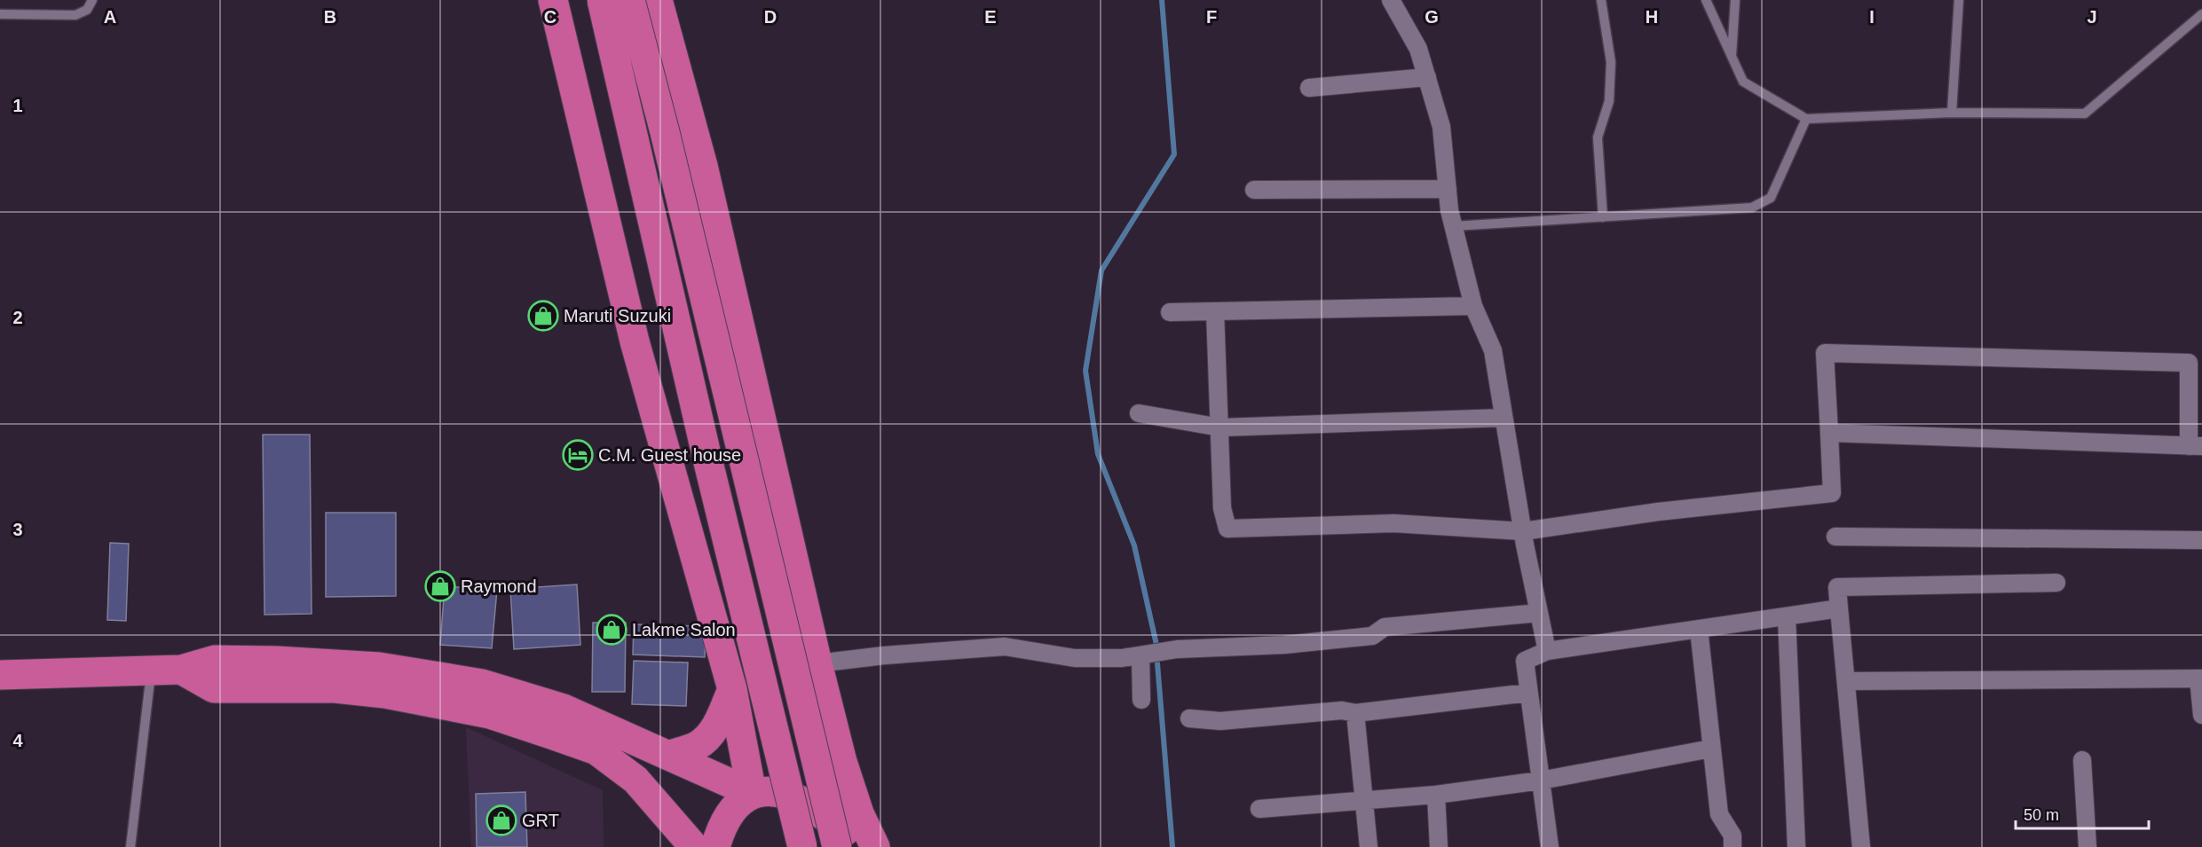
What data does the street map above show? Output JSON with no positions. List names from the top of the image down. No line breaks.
{"places":{"shop":["Maruti Suzuki","Raymond","Lakme Salon","GRT"],"hotel":["C.M. Guest house"]},"scale_bar":"50 m","grid":{"columns":["A","B","C","D","E","F","G","H","I","J"],"rows":["1","2","3","4"]}}
